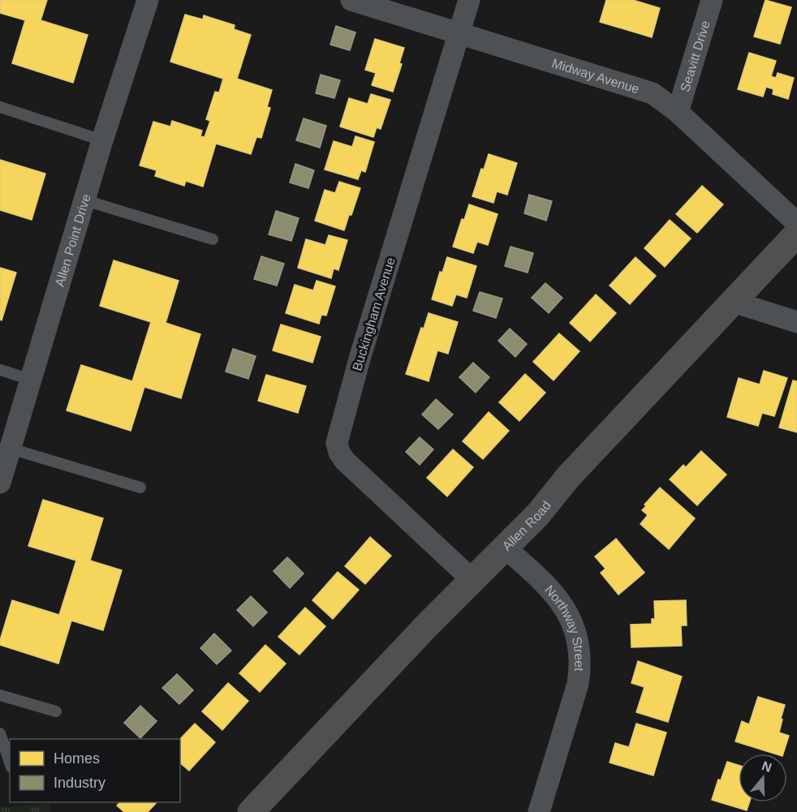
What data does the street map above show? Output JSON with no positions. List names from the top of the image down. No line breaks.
{"streets":{"main road":["Allen Road"],"street":["Seavitt Drive","Midway Avenue","Allen Point Drive","Buckingham Avenue","Northway Street"]},"crossings":[["Seavitt Drive","Midway Avenue"],["Midway Avenue","Buckingham Avenue"],["Buckingham Avenue","Allen Road"],["Allen Road","Northway Street"]],"legend":["Homes","Industry"],"north":"top"}
